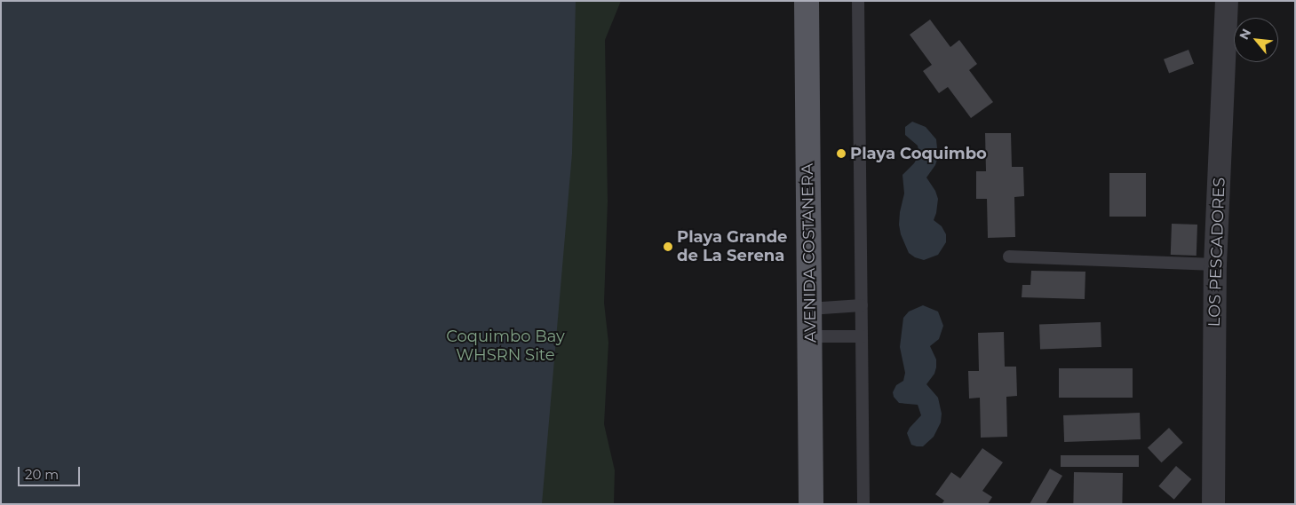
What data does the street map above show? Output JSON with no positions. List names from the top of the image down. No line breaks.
{"streets":{"main road":["AVENIDA COSTANERA"],"street":["LOS PESCADORES"]},"parks":["Coquimbo Bay WHSRN Site"],"places":["Playa Coquimbo","Playa Grande de La Serena"],"scale_bar":"20 m","north":"top left"}
